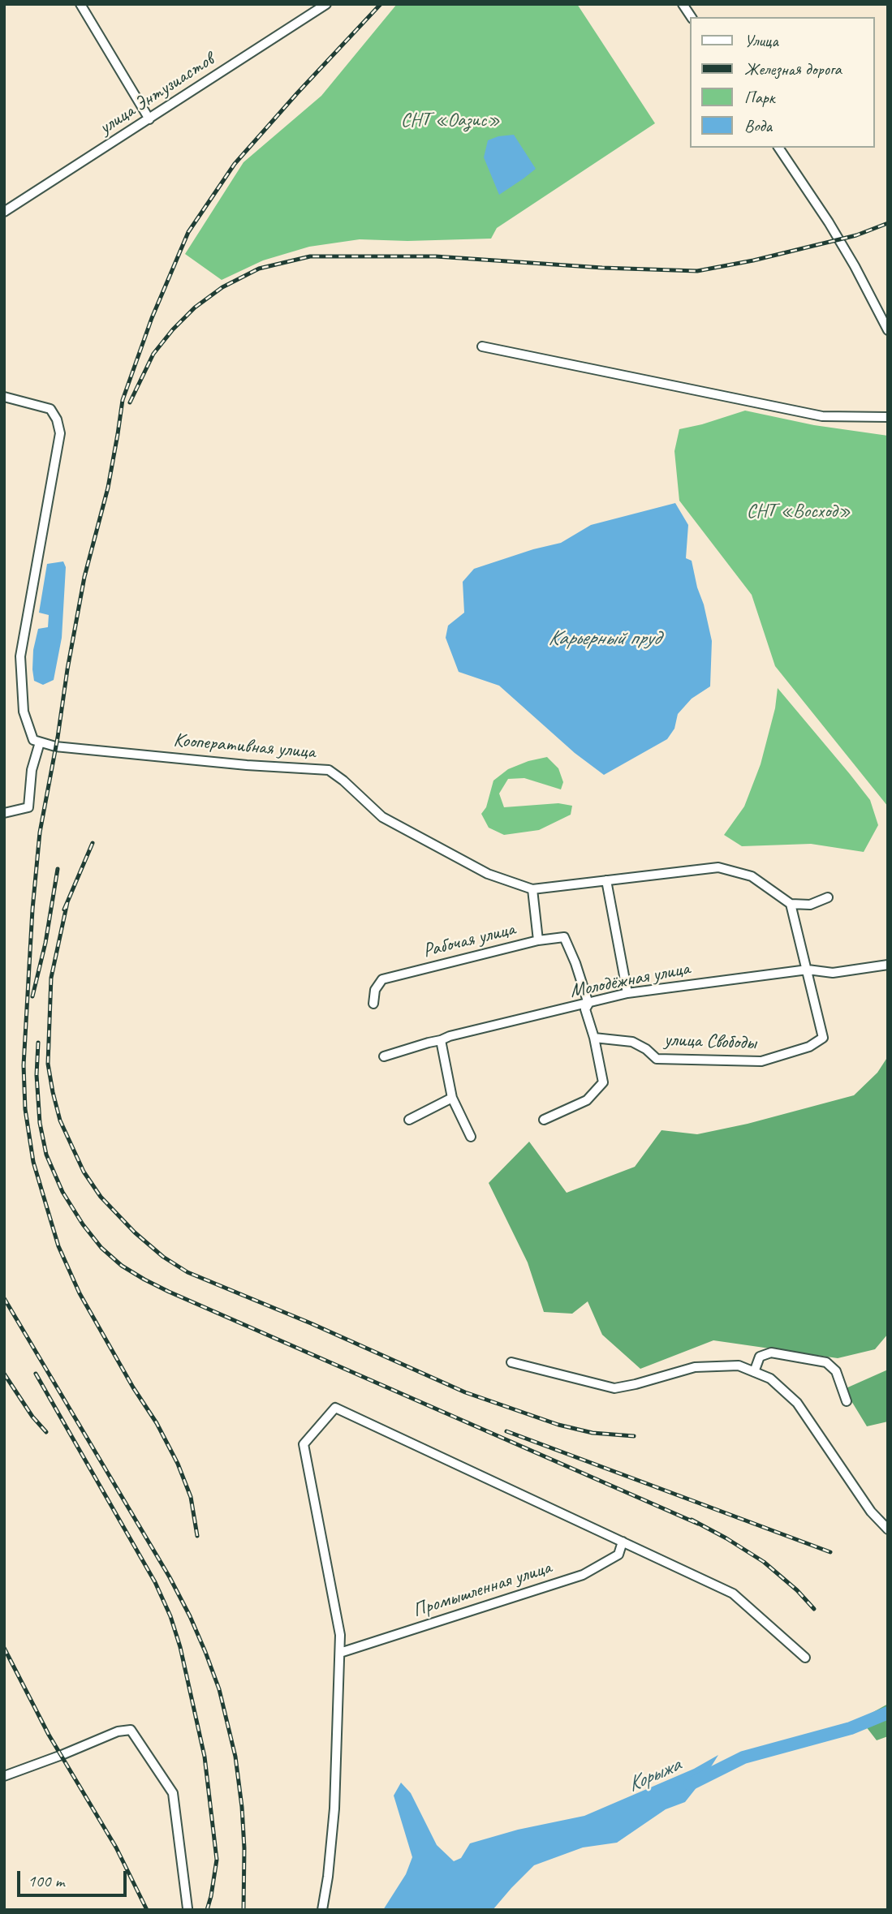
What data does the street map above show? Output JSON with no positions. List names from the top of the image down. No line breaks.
{"streets":{"street":["улица Энтузиастов","Кооперативная улица","Рабочая улица","Молодёжная улица","улица Свободы","Промышленная улица"]},"crossings":[["Рабочая улица","Молодёжная улица"],["Молодёжная улица","улица Свободы"]],"water":["Карьерный пруд","Корыжа"],"parks":["СНТ «Оазис»","СНТ «Восход»"],"legend":["Улица","Железная дорога","Парк","Вода"],"scale_bar":"100 m"}
